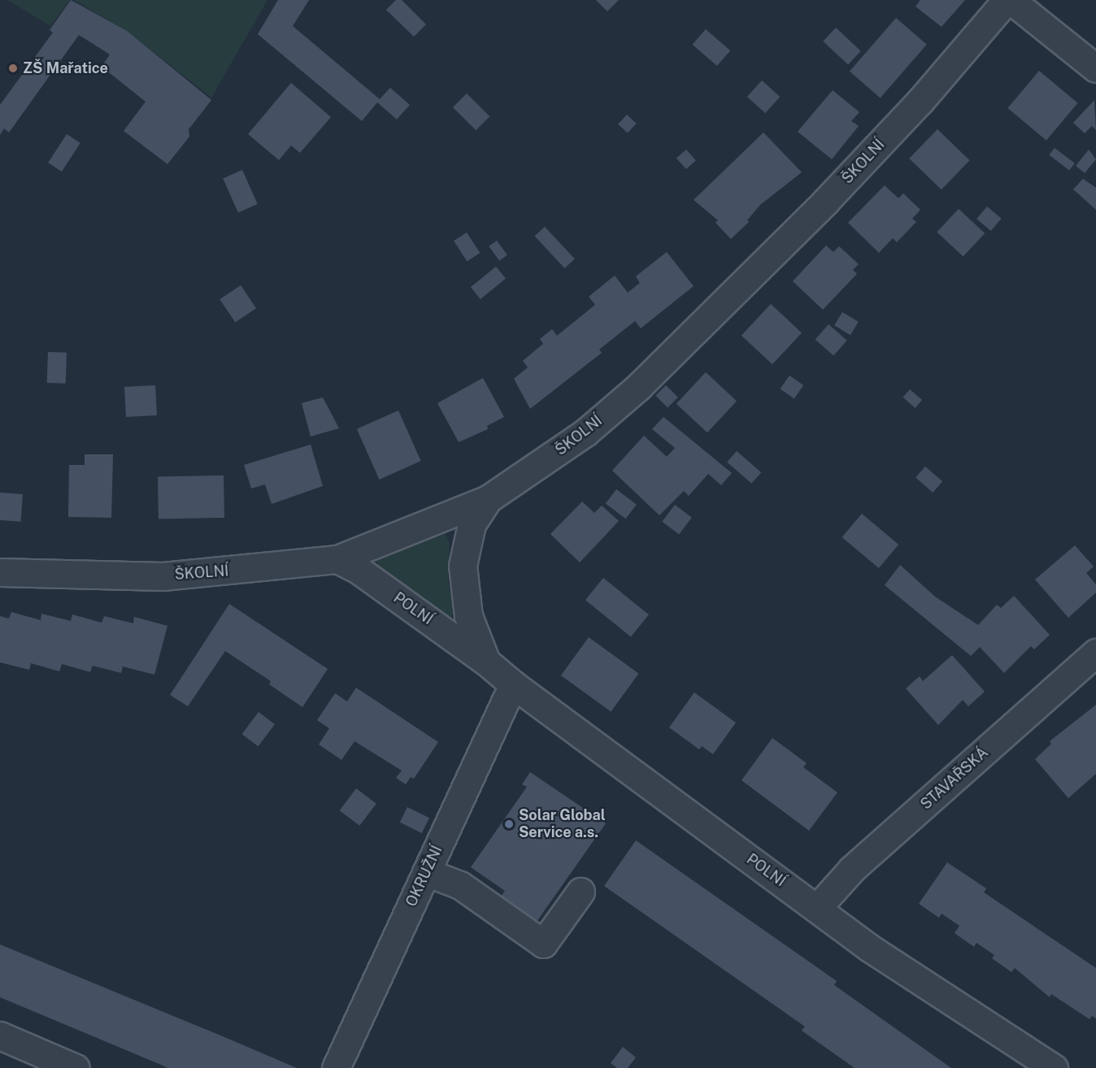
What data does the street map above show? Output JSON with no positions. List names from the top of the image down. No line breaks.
{"streets":{"street":["ŠKOLNÍ","POLNÍ","STAVAŘSKÁ","OKRUŽNÍ"]},"crossings":[["ŠKOLNÍ","POLNÍ"],["POLNÍ","STAVAŘSKÁ"],["POLNÍ","OKRUŽNÍ"]],"places":["ZŠ Mařatice","Solar Global Service a.s."]}
